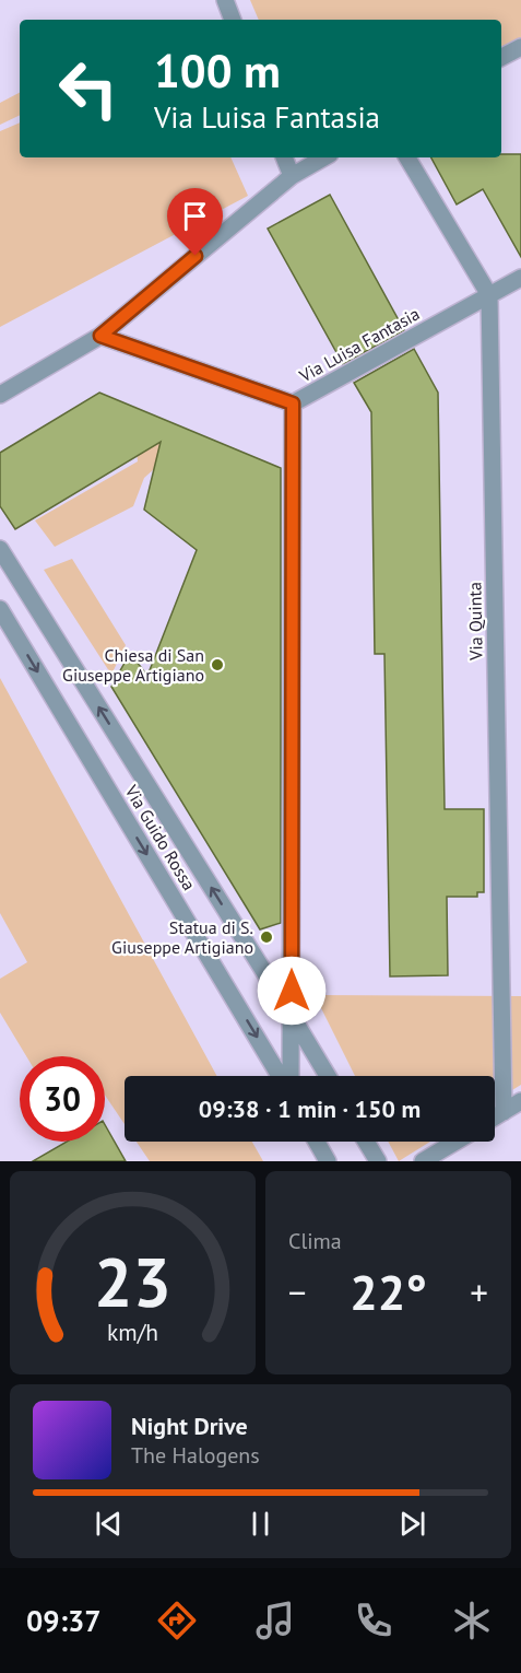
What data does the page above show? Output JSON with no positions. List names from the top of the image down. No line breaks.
{"streets":{"street":["Via Luisa Fantasia","Via Quinta","Via Guido Rossa"]},"crossings":[["Via Luisa Fantasia","Via Quinta"]],"places":["Chiesa di San Giuseppe Artigiano","Statua di S. Giuseppe Artigiano"],"page":{"turn":["100 m","Via Luisa Fantasia"],"limit":"30","trip":"09:38 · 1 min · 150 m","tile":"Clima","heat":["−","22°","+"],"song":["Night Drive","The Halogens"],"tabs":"09:37","gauge":["23","km/h"]}}
